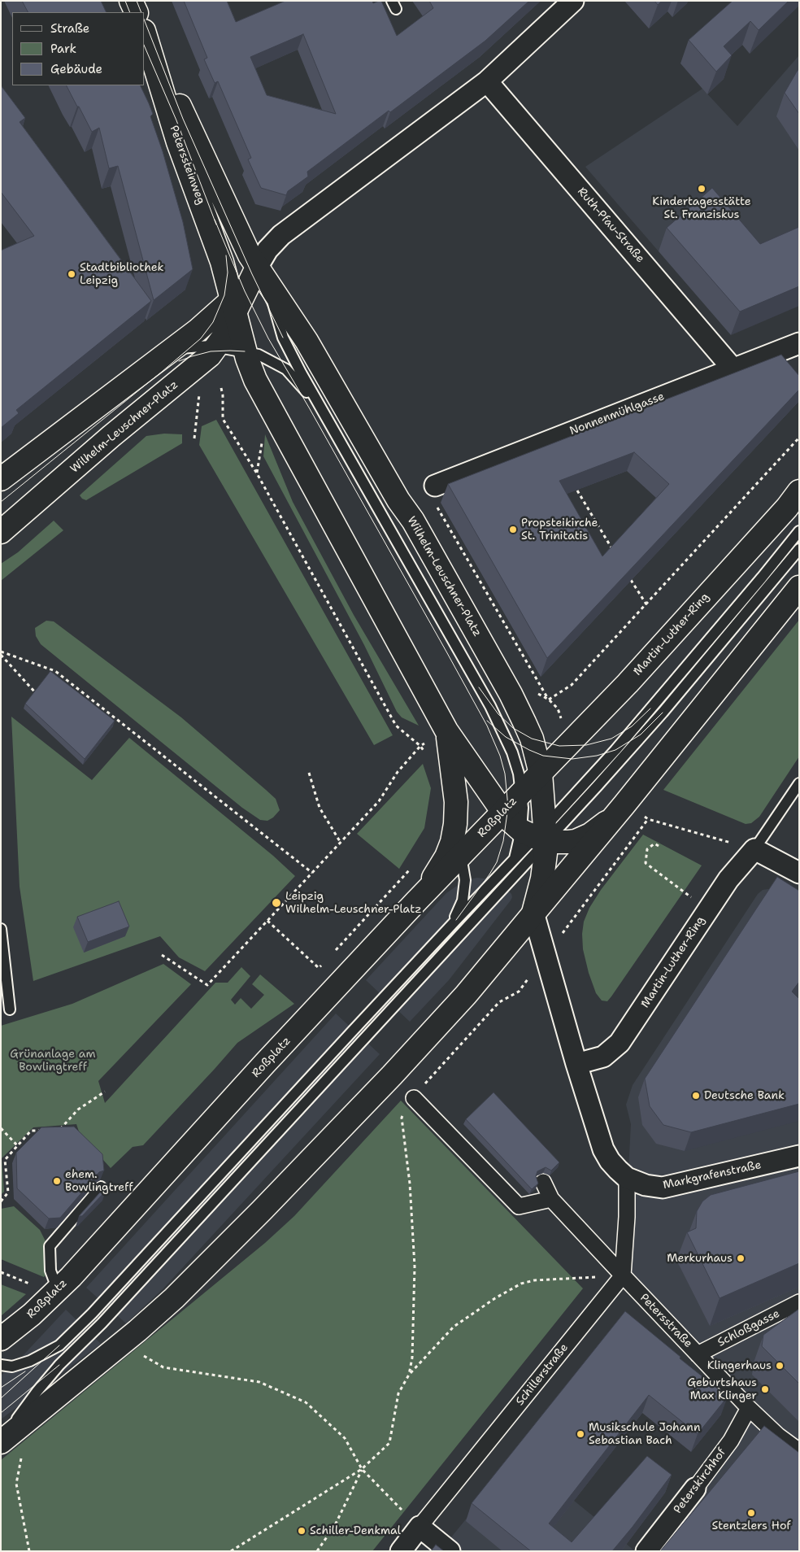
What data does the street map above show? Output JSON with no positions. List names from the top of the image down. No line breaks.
{"streets":{"main road":["Peterssteinweg","Wilhelm-Leuschner-Platz","Martin-Luther-Ring","Roßplatz"],"street":["Ruth-Pfau-Straße","Nonnenmühlgasse","Markgrafenstraße","Petersstraße","Schloßgasse","Schillerstraße","Peterskirchhof"]},"crossings":[["Peterssteinweg","Wilhelm-Leuschner-Platz"],["Ruth-Pfau-Straße","Nonnenmühlgasse"],["Wilhelm-Leuschner-Platz","Martin-Luther-Ring"],["Wilhelm-Leuschner-Platz","Roßplatz"],["Martin-Luther-Ring","Roßplatz"],["Petersstraße","Schloßgasse"],["Petersstraße","Schillerstraße"],["Petersstraße","Peterskirchhof"]],"parks":["Grünanlage am Bowlingtreff"],"places":["Kindertagesstätte St. Franziskus","Stadtbibliothek Leipzig","Propsteikirche St. Trinitatis","Leipzig Wilhelm-Leuschner-Platz","Deutsche Bank","ehem. Bowlingtreff","Merkurhaus","Klingerhaus","Geburtshaus Max Klinger","Musikschule Johann Sebastian Bach","Stentzlers Hof","Schiller-Denkmal"],"legend":["Straße","Park","Gebäude"]}
